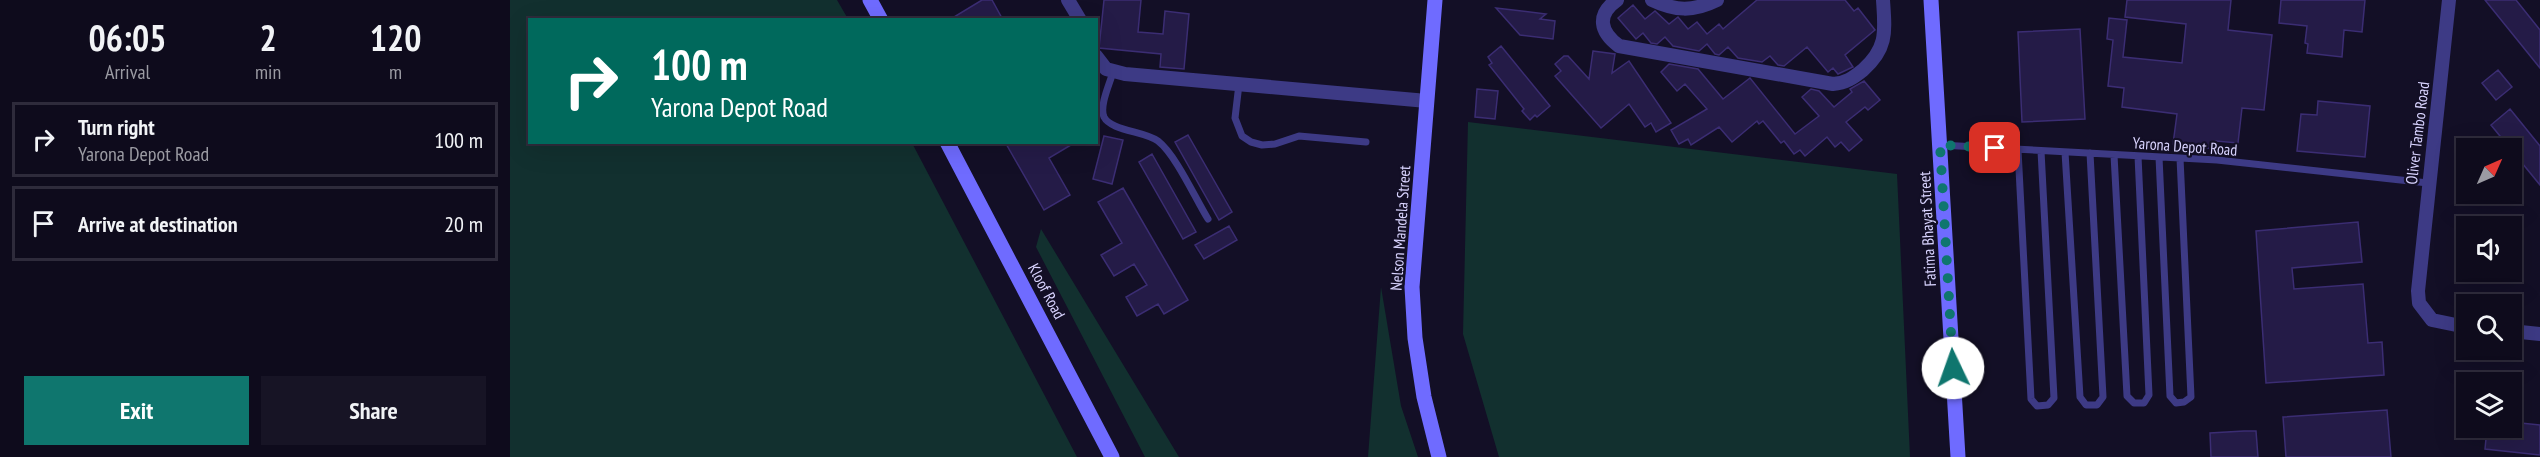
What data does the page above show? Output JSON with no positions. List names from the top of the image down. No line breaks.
{"streets":{"main road":["Nelson Mandela Street","Fatima Bhayat Street","Kloof Road"],"street":["Oliver Tambo Road"],"lane":["Yarona Depot Road"]},"crossings":[["Oliver Tambo Road","Yarona Depot Road"],["Yarona Depot Road","Fatima Bhayat Street"]],"north":"top right","page":{"eta":["06:05","Arrival","2","min","120","m"],"turn":["100 m","Yarona Depot Road"],"list":[{"name":"Turn right","note":"Yarona Depot Road","value":"100 m"},{"name":"Arrive at destination","value":"20 m"}],"buttons":["Exit","Share"]}}
